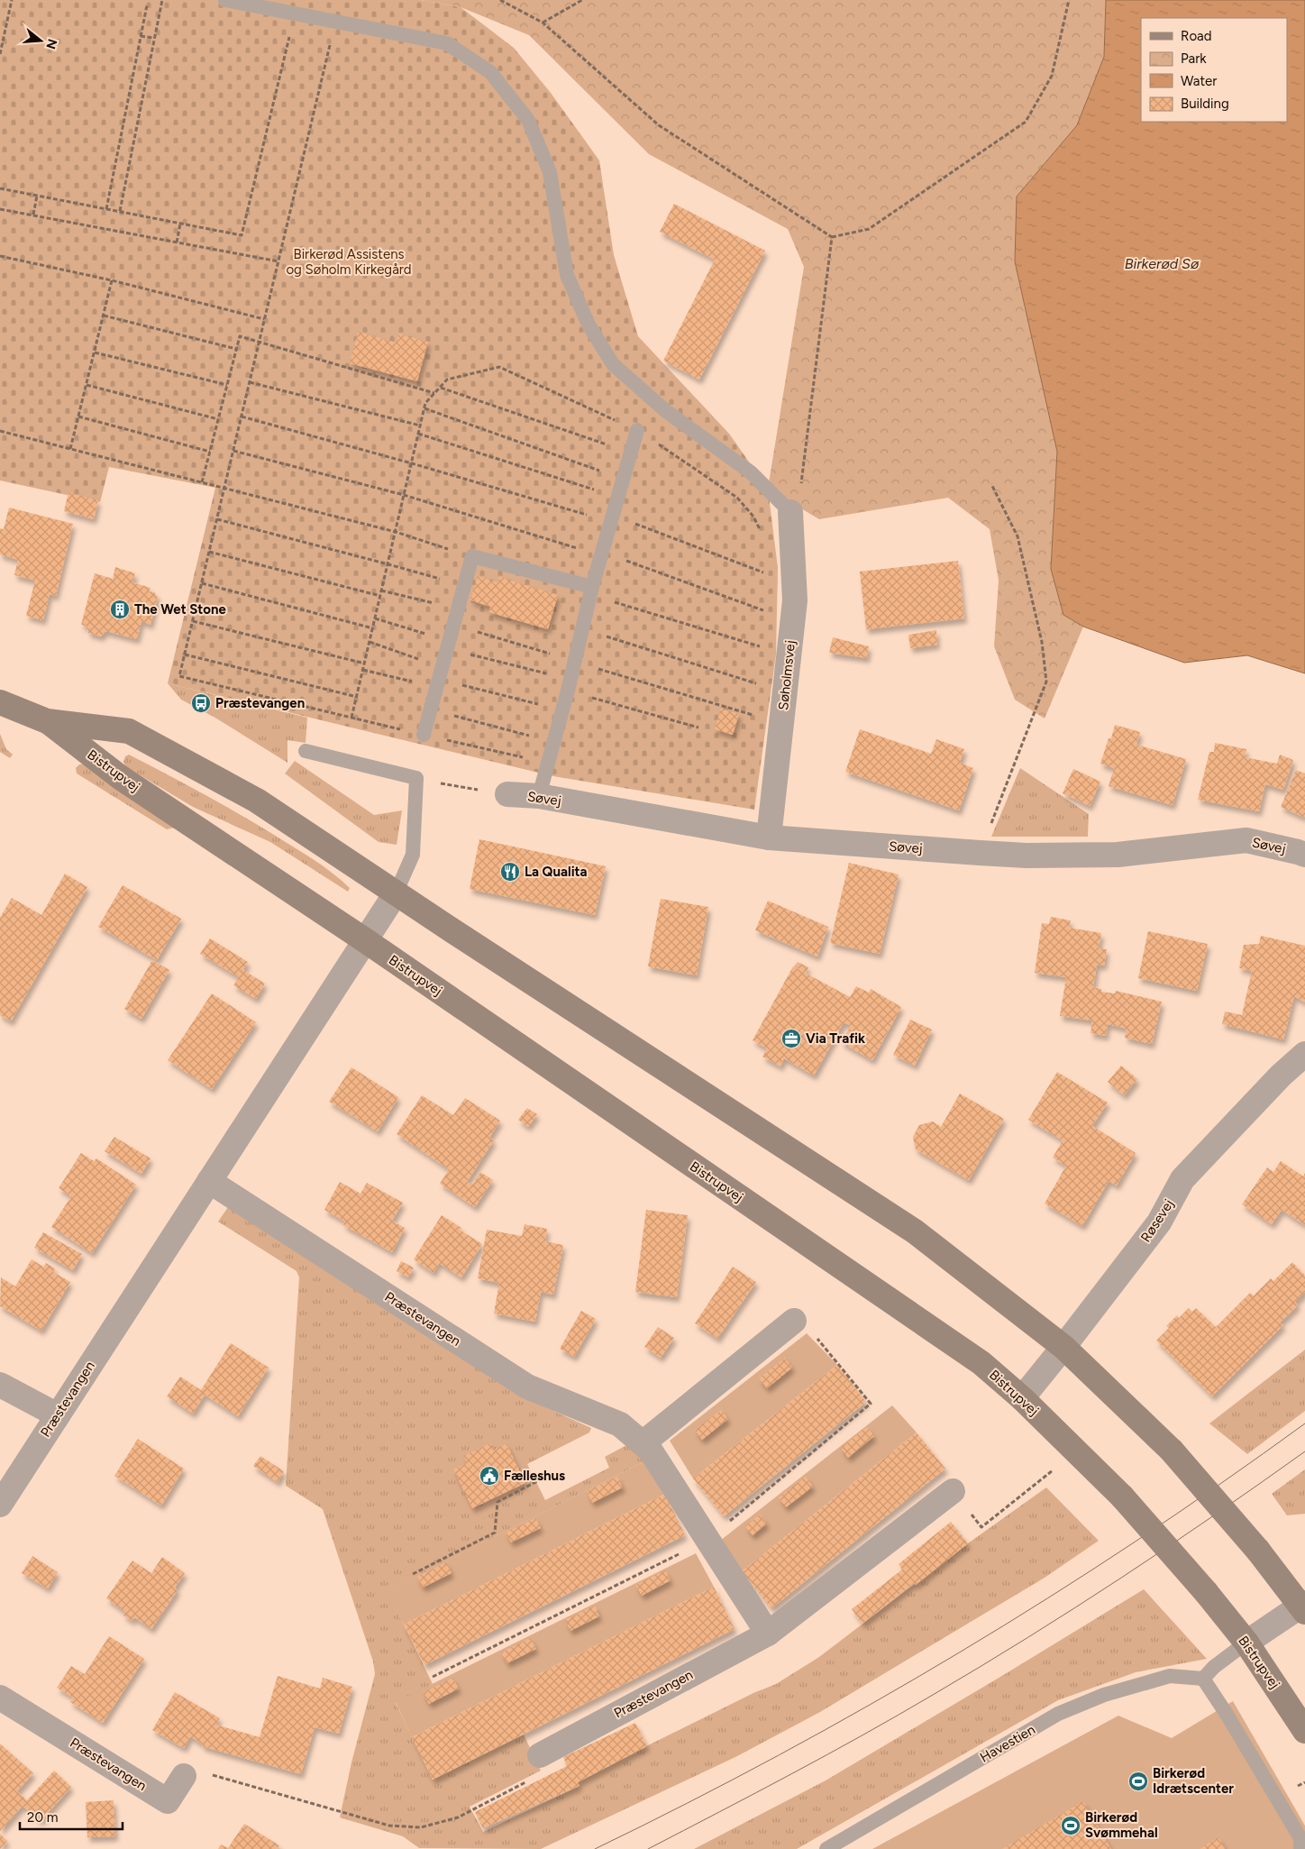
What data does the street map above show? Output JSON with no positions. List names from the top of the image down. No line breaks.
{"streets":{"main road":["Bistrupvej"],"street":["Søholmsvej","Søvej","Røsevej","Præstevangen"],"lane":["Havestien"]},"crossings":[["Søholmsvej","Søvej"],["Bistrupvej","Røsevej"],["Bistrupvej","Præstevangen"]],"water":["Birkerød Sø"],"parks":["Birkerød Assistens og Søholm Kirkegård"],"places":{"building":["The Wet Stone"],"bus stop":["Præstevangen"],"restaurant":["La Qualita"],"office":["Via Trafik"],"public building":["Fælleshus"],"sports":["Birkerød Idrætscenter","Birkerød Svømmehal"]},"legend":["Road","Park","Water","Building"],"scale_bar":"20 m","north":"right"}
